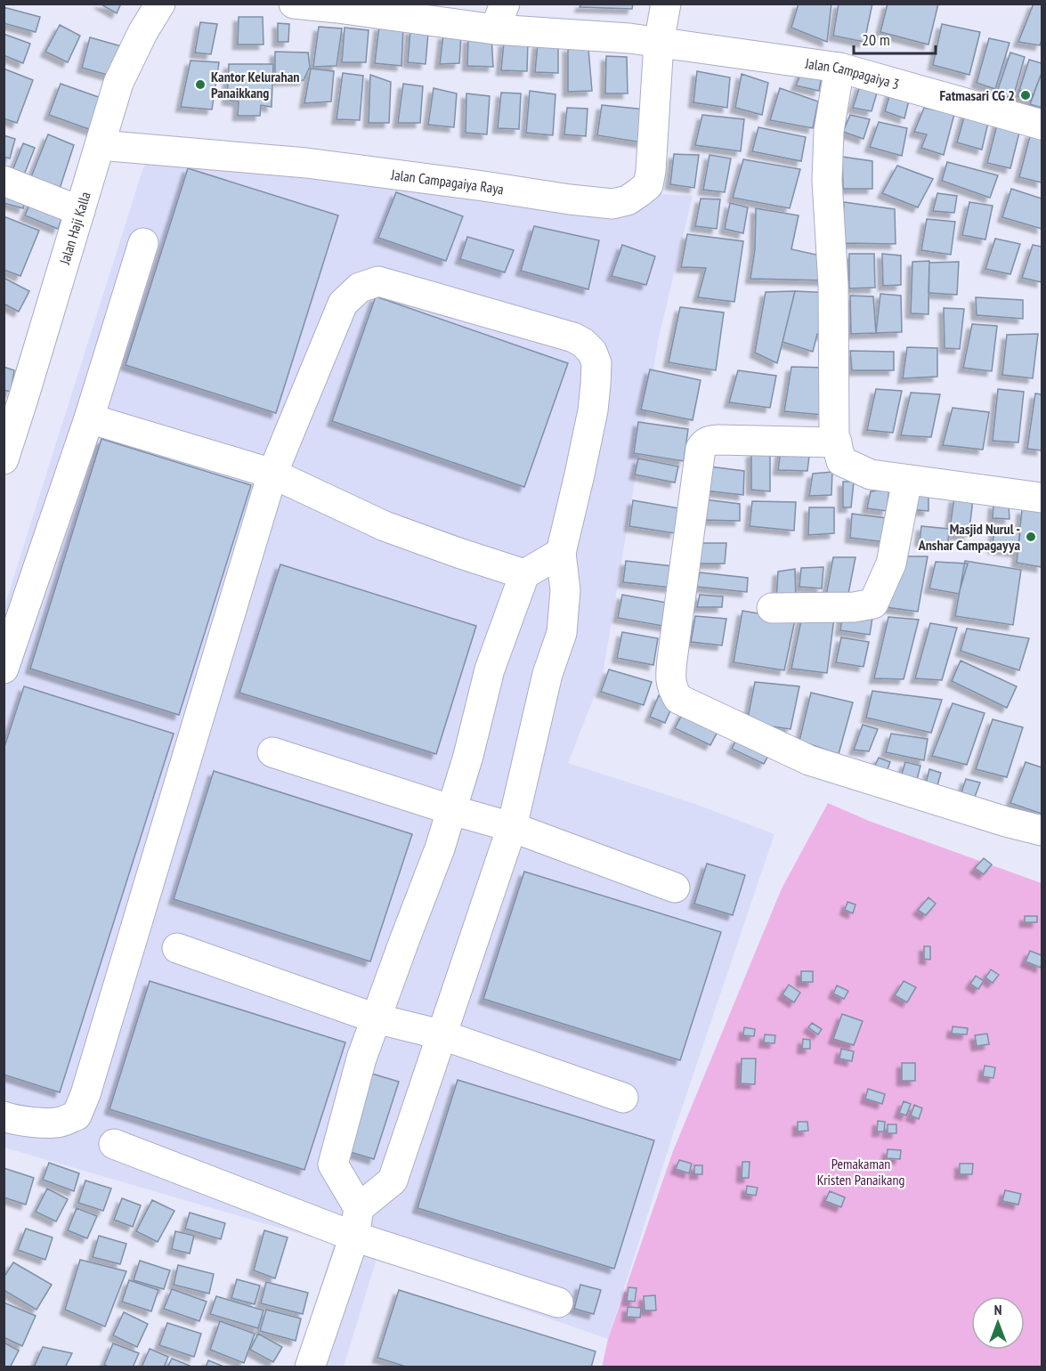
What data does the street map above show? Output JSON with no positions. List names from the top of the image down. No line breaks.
{"streets":{"street":["Jalan Campagaiya 3","Jalan Campagaiya Raya","Jalan Haji Kalla"]},"crossings":[["Jalan Campagaiya 3","Jalan Campagaiya Raya"],["Jalan Campagaiya Raya","Jalan Haji Kalla"]],"parks":["Pemakaman Kristen Panaikang"],"places":["Kantor Kelurahan Panaikkang","Fatmasari CG 2","Masjid Nurul - Anshar Campagayya"],"scale_bar":"20 m","north":"top"}
